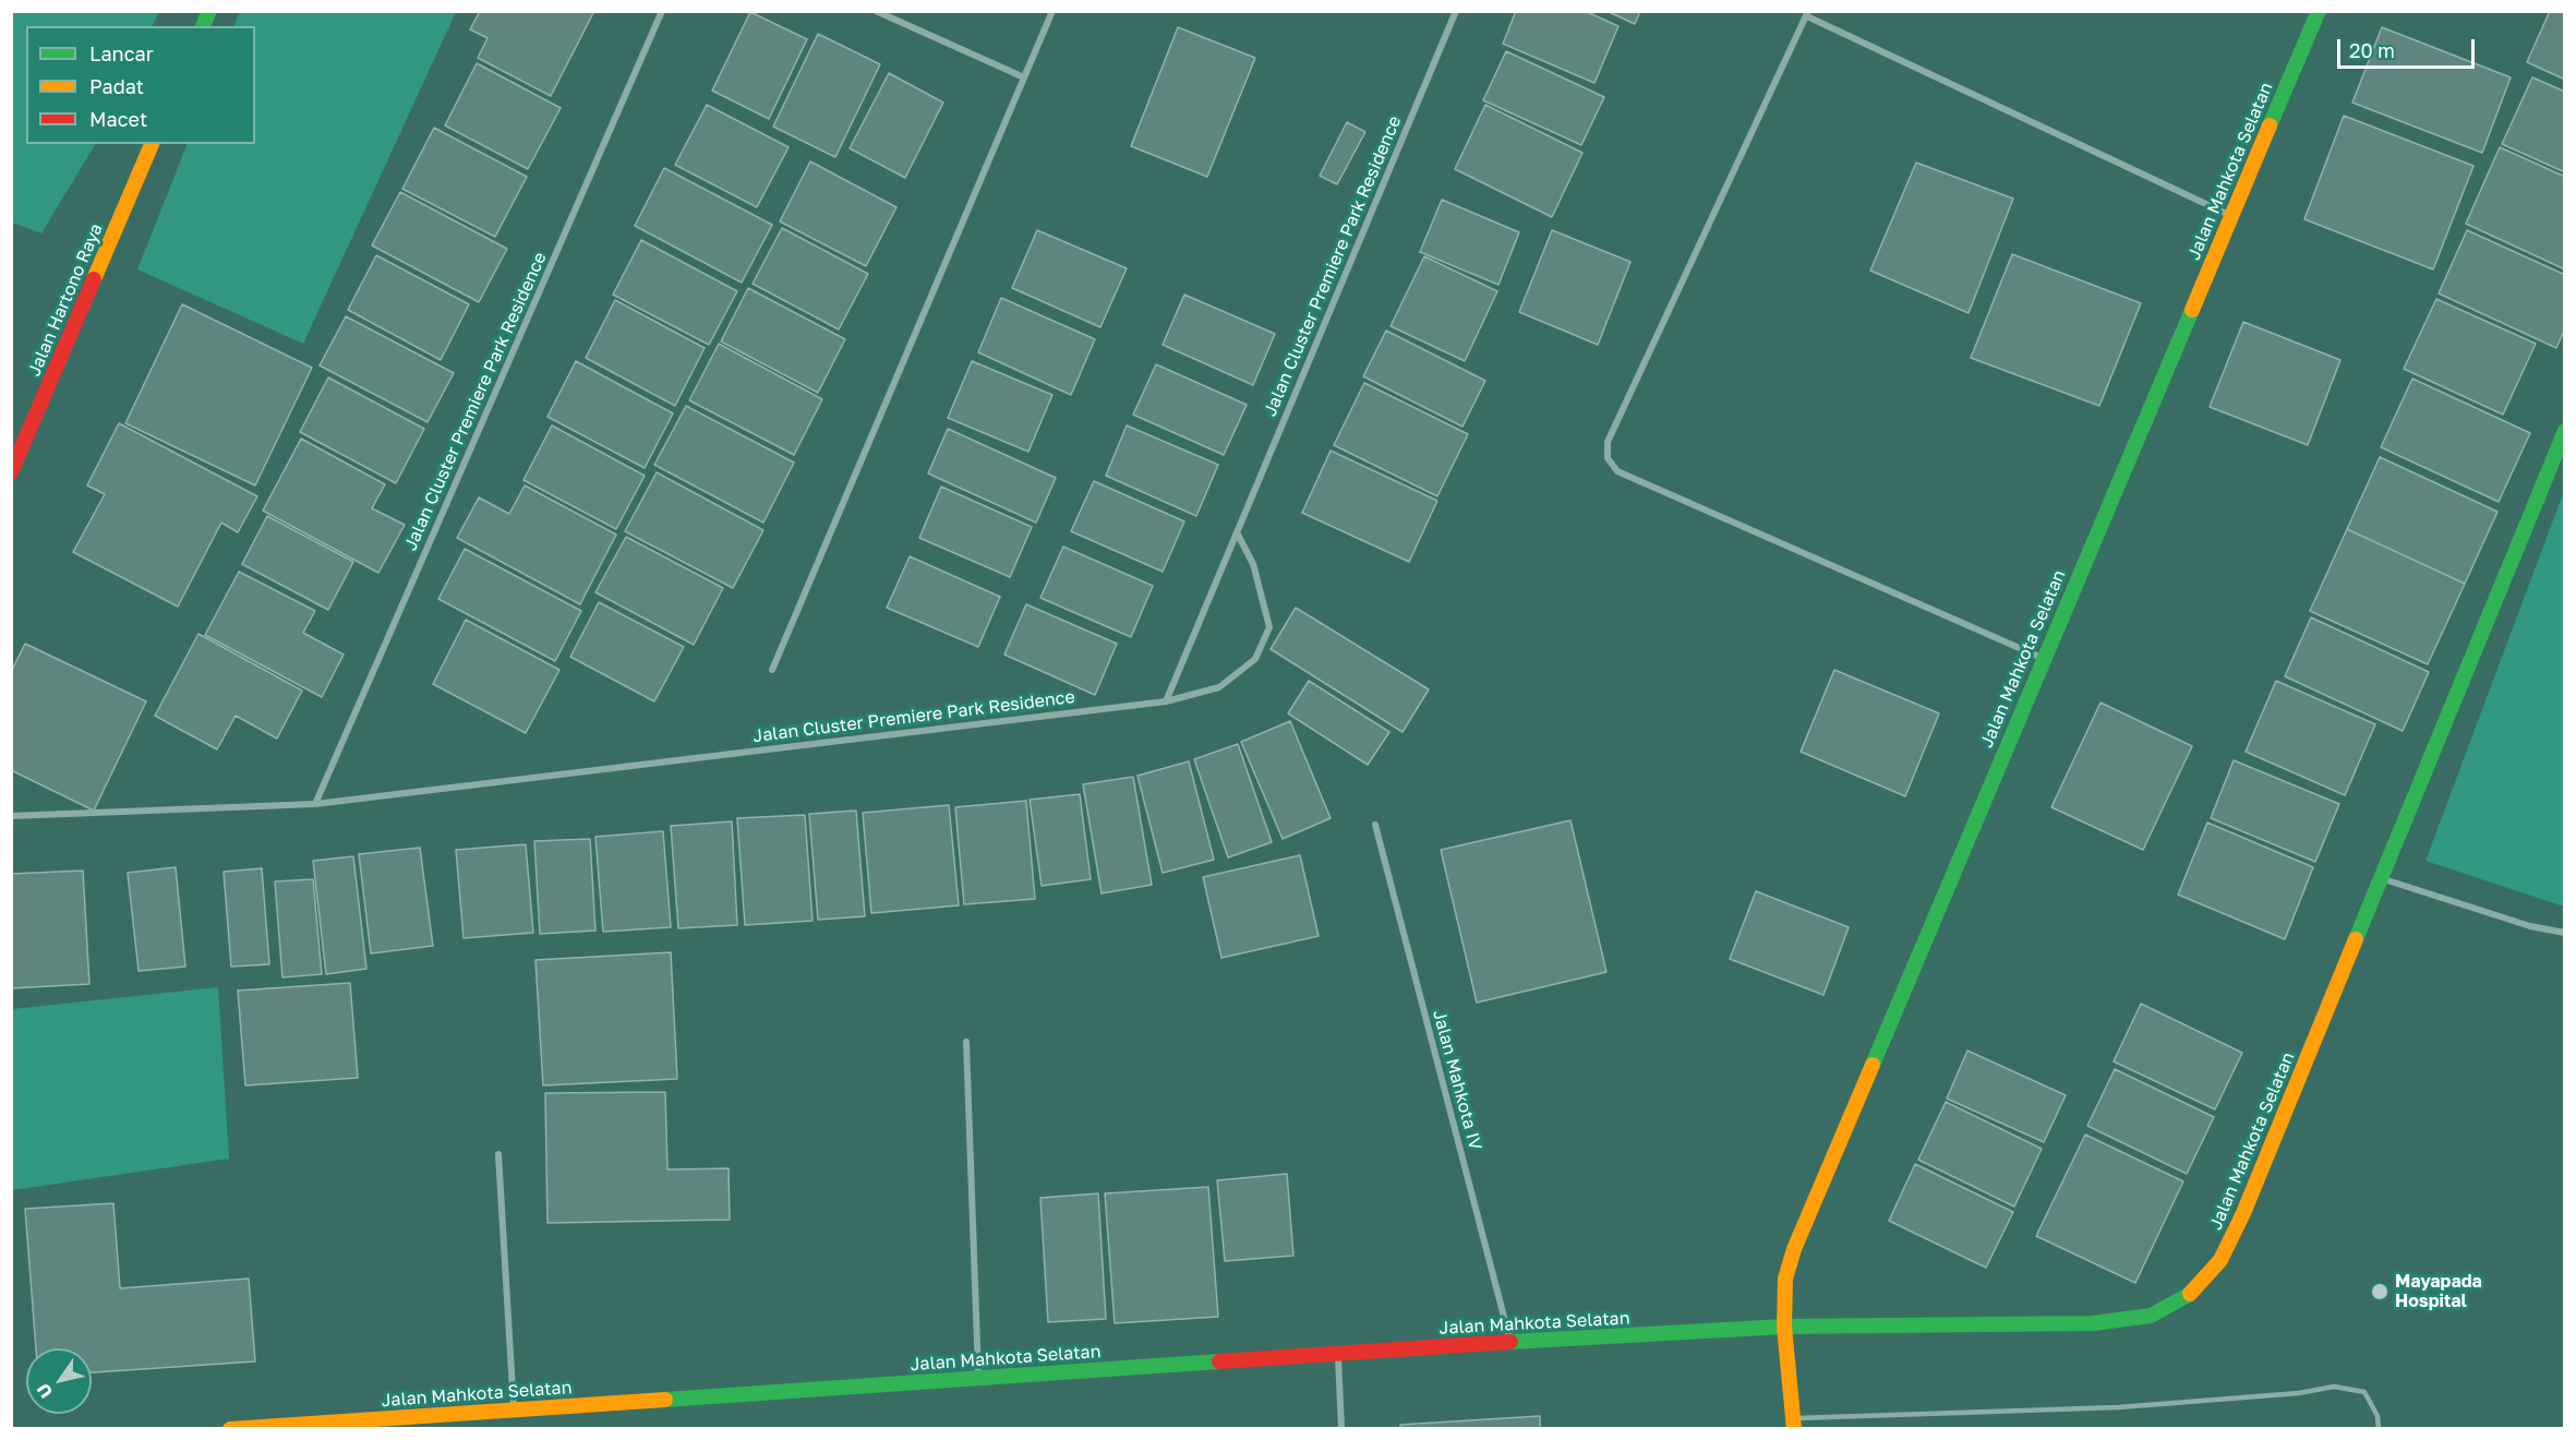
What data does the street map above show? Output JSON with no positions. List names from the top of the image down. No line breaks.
{"streets":{"street":["Jalan Mahkota Selatan","Jalan Cluster Premiere Park Residence","Jalan Hartono Raya","Jalan Mahkota IV"]},"crossings":[["Jalan Mahkota Selatan","Jalan Mahkota IV"]],"places":["Mayapada Hospital"],"legend":["Lancar","Padat","Macet"],"scale_bar":"20 m","north":"bottom left"}
